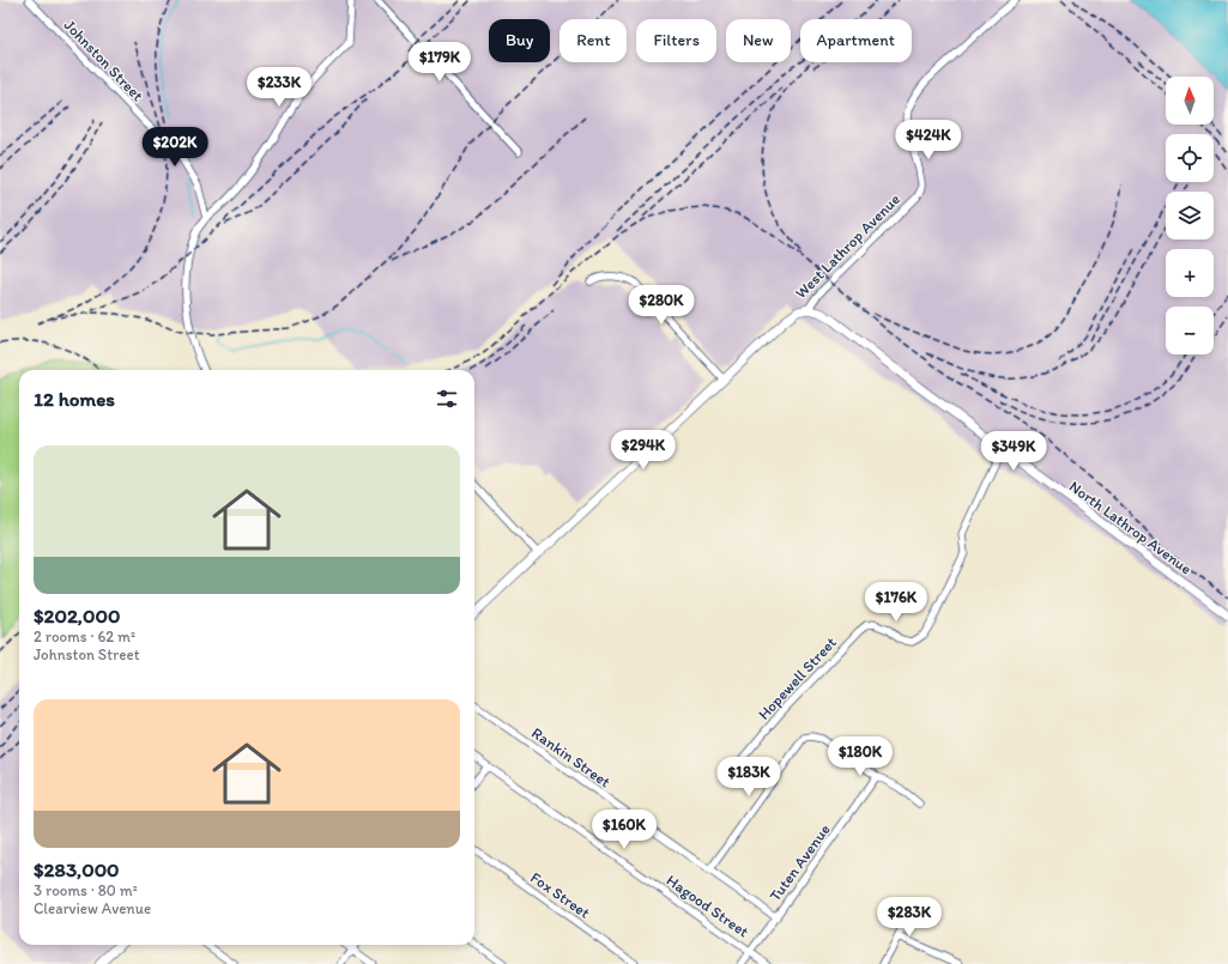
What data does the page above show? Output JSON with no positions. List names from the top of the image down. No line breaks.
{"streets":{"street":["Johnston Street","West Lathrop Avenue","North Lathrop Avenue","Hopewell Street","Rankin Street","Tuten Avenue","Fox Street","Hagood Street"]},"crossings":[["West Lathrop Avenue","North Lathrop Avenue"],["North Lathrop Avenue","Hopewell Street"],["Rankin Street","Tuten Avenue"],["Tuten Avenue","Hagood Street"]],"north":"top","page":{"chip":["Buy","Rent","Filters","New","Apartment"],"price":["$179K","$233K","$424K","$202K","$280K","$294K","$349K","$176K","$180K","$183K","$160K","$283K"],"map_buttons":["+","−"],"heading":"12 homes","list":[{"name":"$202,000","note":"2 rooms · 62 m² · Johnston Street"},{"name":"$283,000","note":"3 rooms · 80 m² · Clearview Avenue"}]}}
